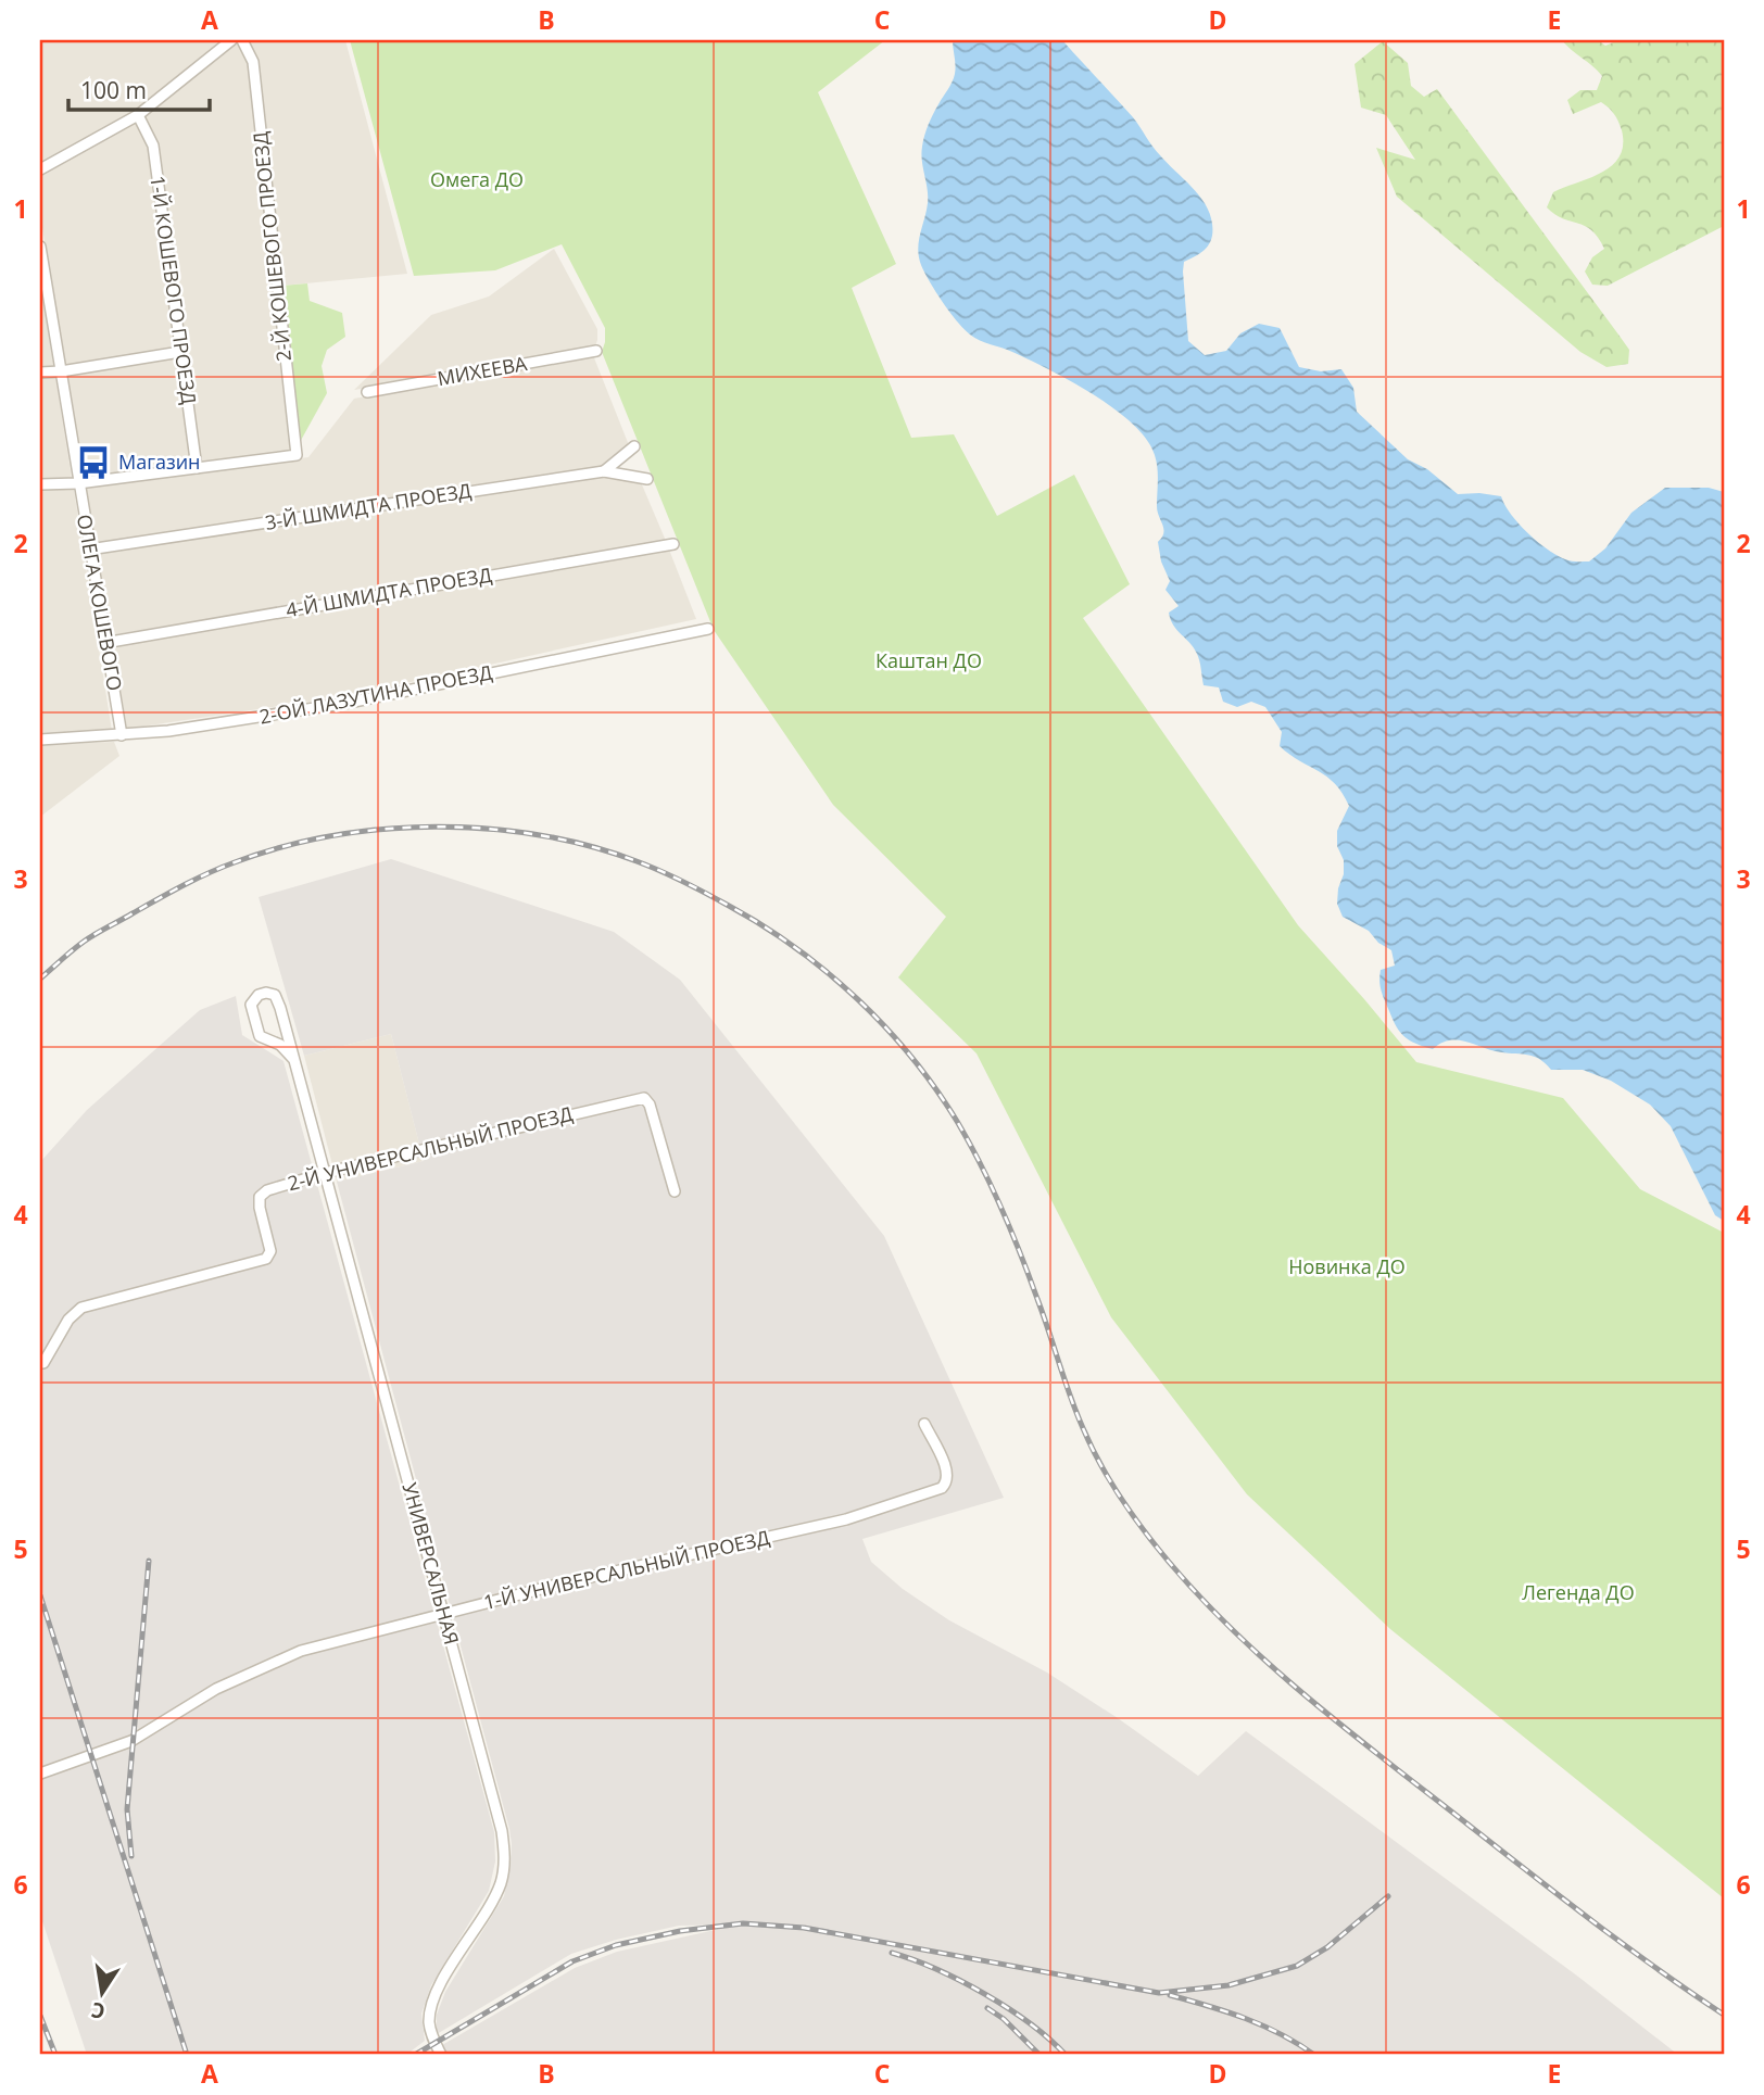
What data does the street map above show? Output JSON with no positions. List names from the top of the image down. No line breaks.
{"streets":{"street":["2-Й КОШЕВОГО ПРОЕЗД","1-Й КОШЕВОГО ПРОЕЗД","МИХЕЕВА","3-Й ШМИДТА ПРОЕЗД","4-Й ШМИДТА ПРОЕЗД","ОЛЕГА КОШЕВОГО","2-ОЙ ЛАЗУТИНА ПРОЕЗД","2-Й УНИВЕРСАЛЬНЫЙ ПРОЕЗД","УНИВЕРСАЛЬНАЯ","1-Й УНИВЕРСАЛЬНЫЙ ПРОЕЗД"]},"crossings":[["2-Й КОШЕВОГО ПРОЕЗД","1-Й КОШЕВОГО ПРОЕЗД"],["3-Й ШМИДТА ПРОЕЗД","ОЛЕГА КОШЕВОГО"],["4-Й ШМИДТА ПРОЕЗД","ОЛЕГА КОШЕВОГО"],["ОЛЕГА КОШЕВОГО","2-ОЙ ЛАЗУТИНА ПРОЕЗД"],["2-Й УНИВЕРСАЛЬНЫЙ ПРОЕЗД","УНИВЕРСАЛЬНАЯ"],["УНИВЕРСАЛЬНАЯ","1-Й УНИВЕРСАЛЬНЫЙ ПРОЕЗД"]],"parks":["Омега ДО","Каштан ДО","Новинка ДО","Легенда ДО"],"places":{"bus stop":["Магазин"]},"scale_bar":"100 m","north":"bottom","grid":{"columns":["A","B","C","D","E"],"rows":["1","2","3","4","5","6"]}}
